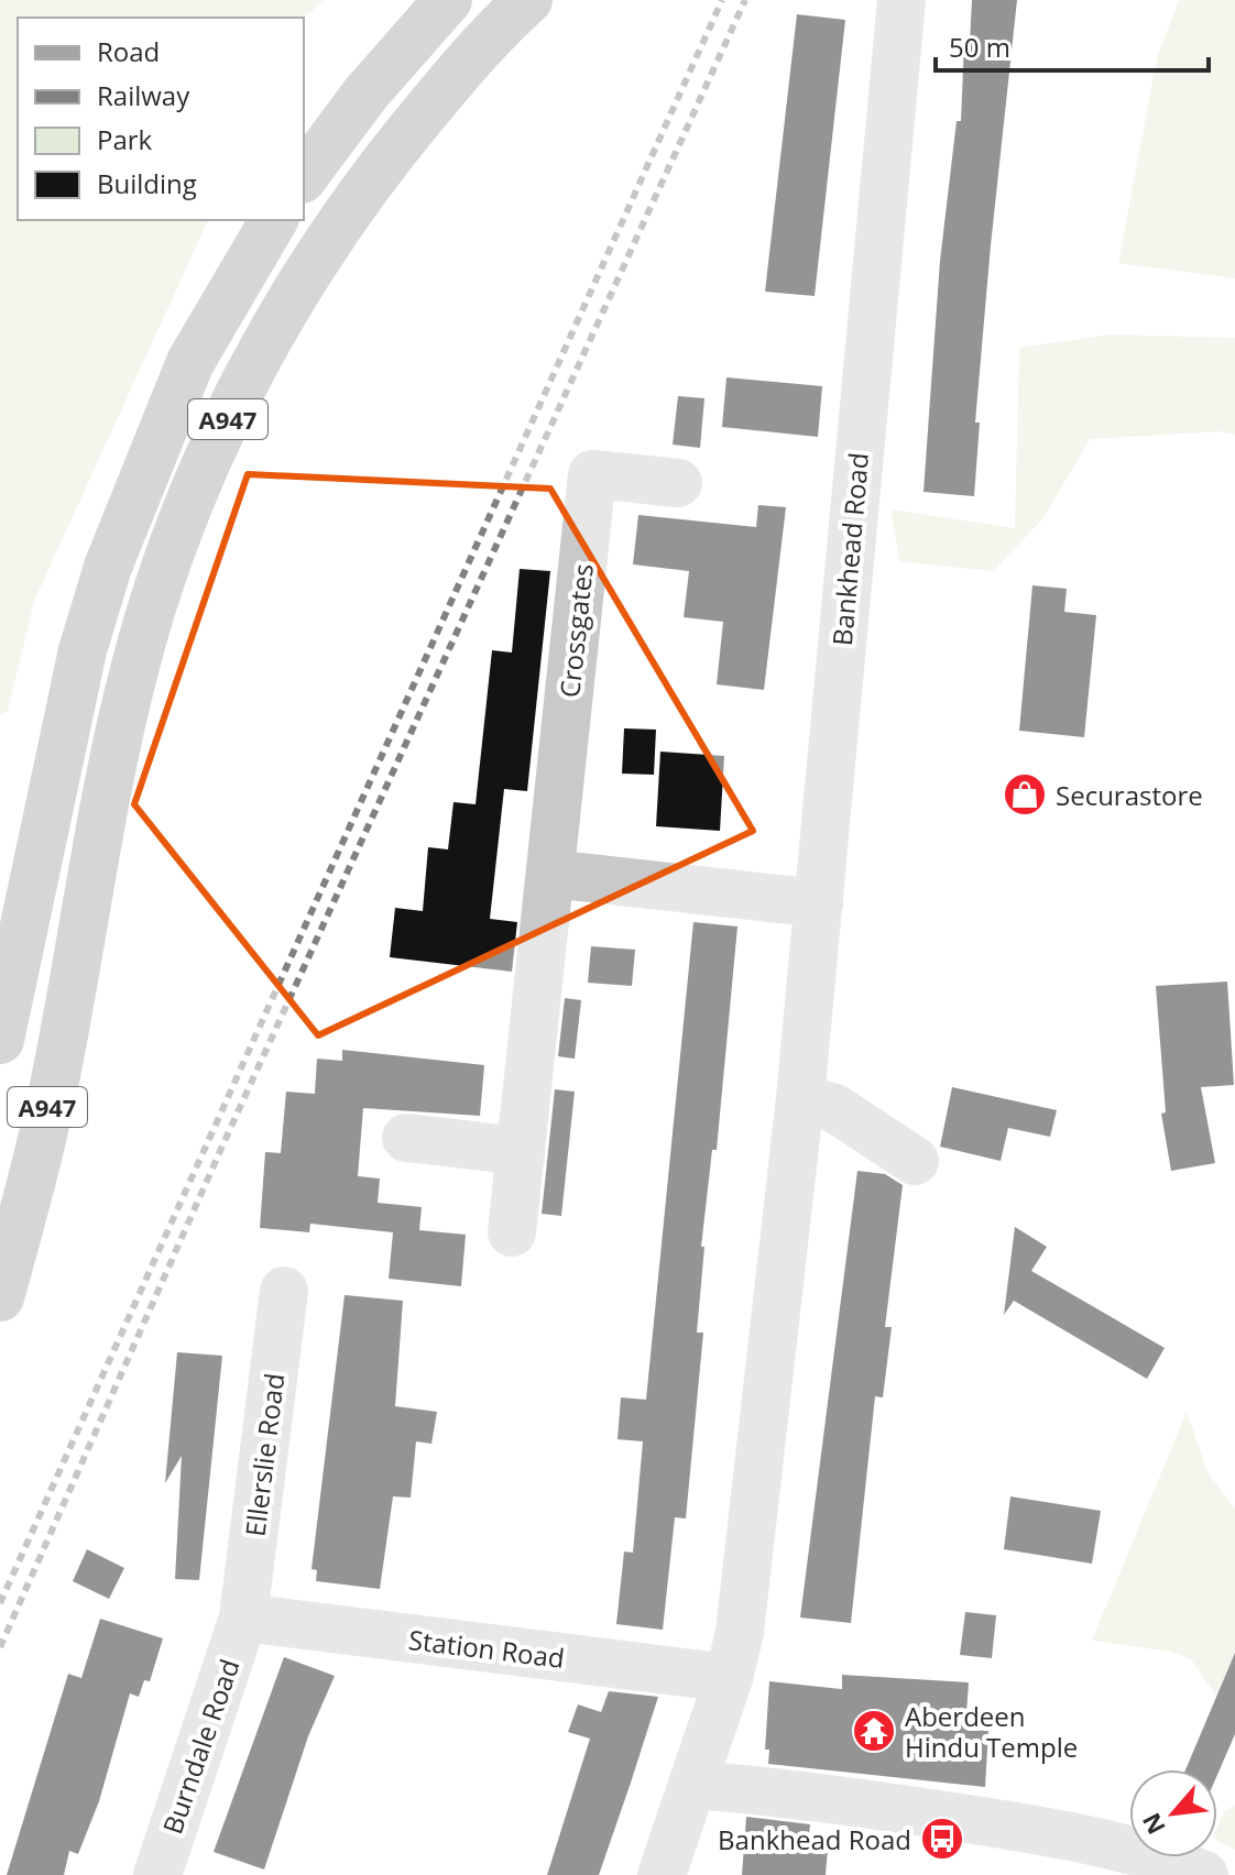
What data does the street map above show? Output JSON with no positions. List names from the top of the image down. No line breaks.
{"streets":{"main road":["A947"],"street":["Bankhead Road","Crossgates","Ellerslie Road","Station Road","Burndale Road"]},"crossings":[["Bankhead Road","Station Road"],["Ellerslie Road","Station Road"],["Ellerslie Road","Burndale Road"],["Station Road","Burndale Road"]],"places":{"shop":["Securastore"],"temple":["Aberdeen Hindu Temple"],"bus stop":["Bankhead Road"]},"legend":["Road","Railway","Park","Building"],"scale_bar":"50 m","north":"bottom left"}
